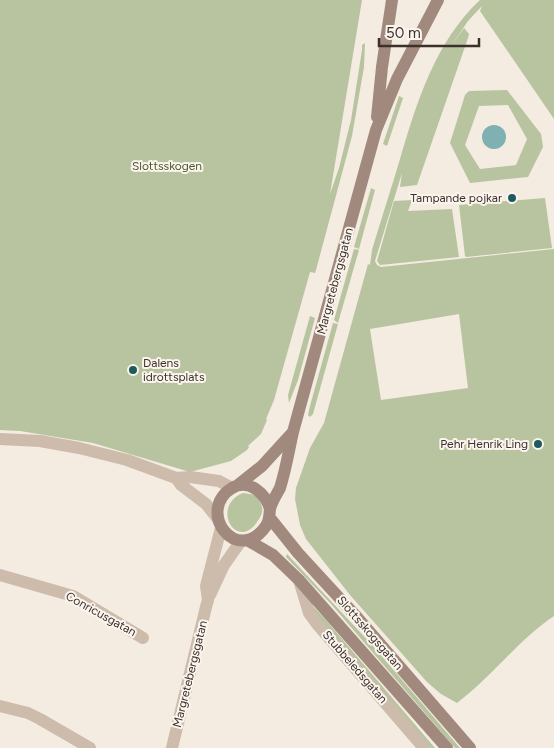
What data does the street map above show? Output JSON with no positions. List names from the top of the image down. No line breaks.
{"streets":{"main road":["Margretebergsgatan","Slottsskogsgatan"],"street":["Conricusgatan","Stubbeledsgatan"]},"crossings":[["Margretebergsgatan","Slottsskogsgatan"],["Slottsskogsgatan","Stubbeledsgatan"]],"parks":["Slottsskogen"],"places":["Tampande pojkar","Dalens idrottsplats","Pehr Henrik Ling"],"scale_bar":"50 m"}
